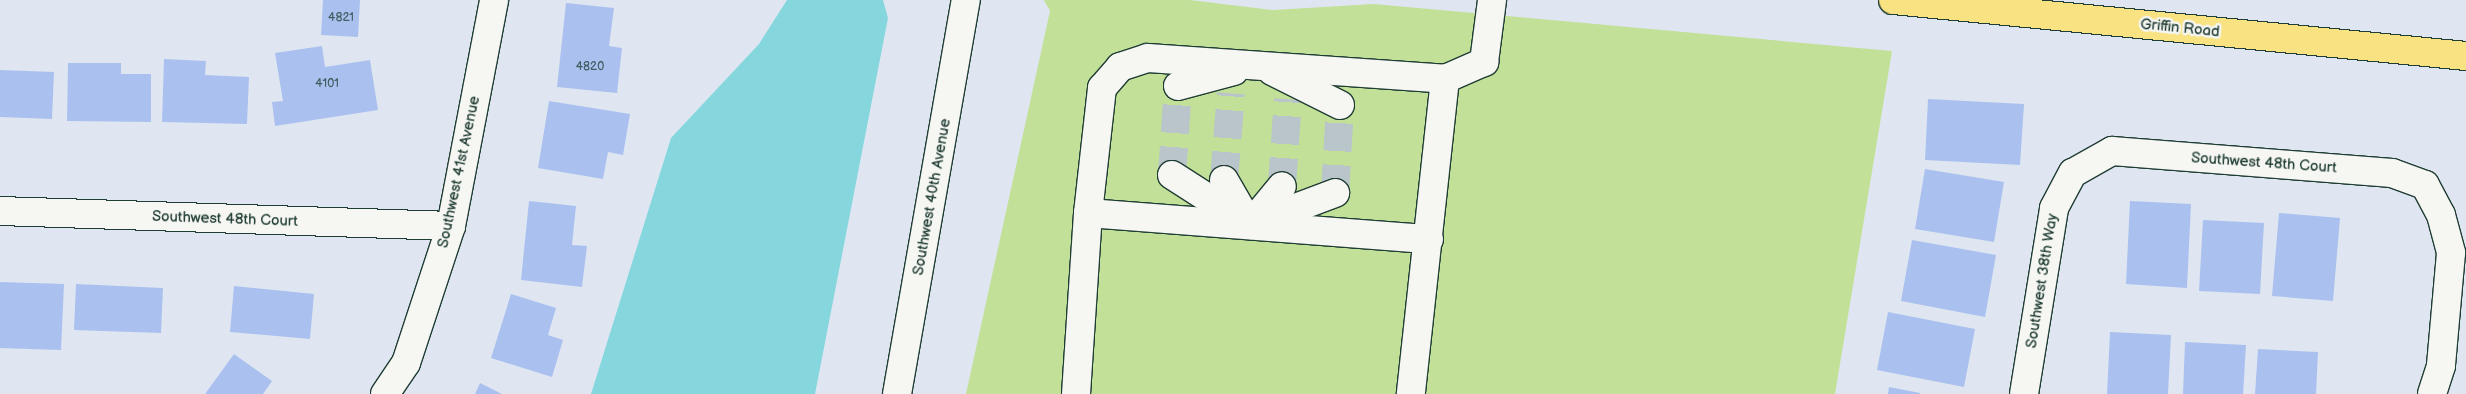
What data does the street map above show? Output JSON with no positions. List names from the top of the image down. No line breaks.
{"streets":{"main road":["Griffin Road"],"street":["Southwest 48th Court","Southwest 41st Avenue","Southwest 40th Avenue","Southwest 38th Way"]},"crossings":[["Southwest 48th Court","Southwest 41st Avenue"],["Southwest 48th Court","Southwest 38th Way"]],"house_numbers":["4821","4820","4101"]}
